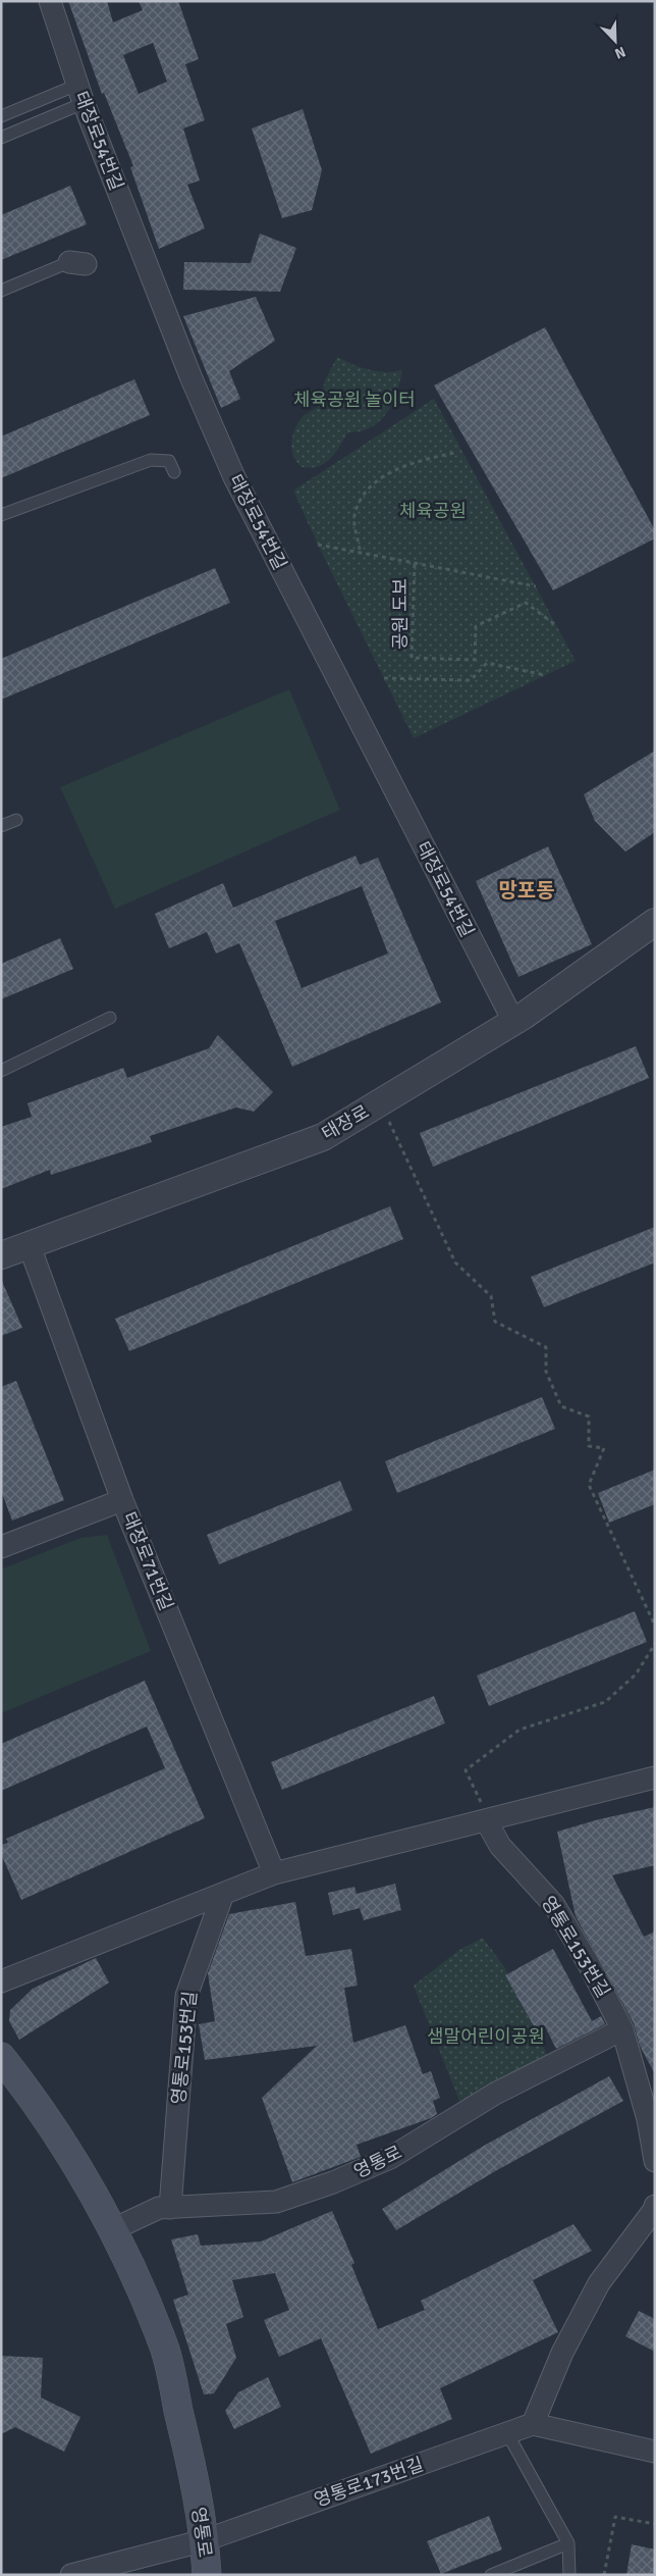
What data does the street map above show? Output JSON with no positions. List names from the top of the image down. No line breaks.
{"streets":{"main road":["영통로"],"street":["태장로54번길","태장로","태장로71번길","영통로153번길","영통로173번길"],"path":["공원 도보"]},"crossings":[["태장로54번길","태장로"],["태장로","태장로71번길"],["영통로153번길","영통로"],["영통로","영통로173번길"]],"districts":["망포동"],"parks":["체육공원 놀이터","체육공원","샘말어린이공원"],"north":"bottom right"}
